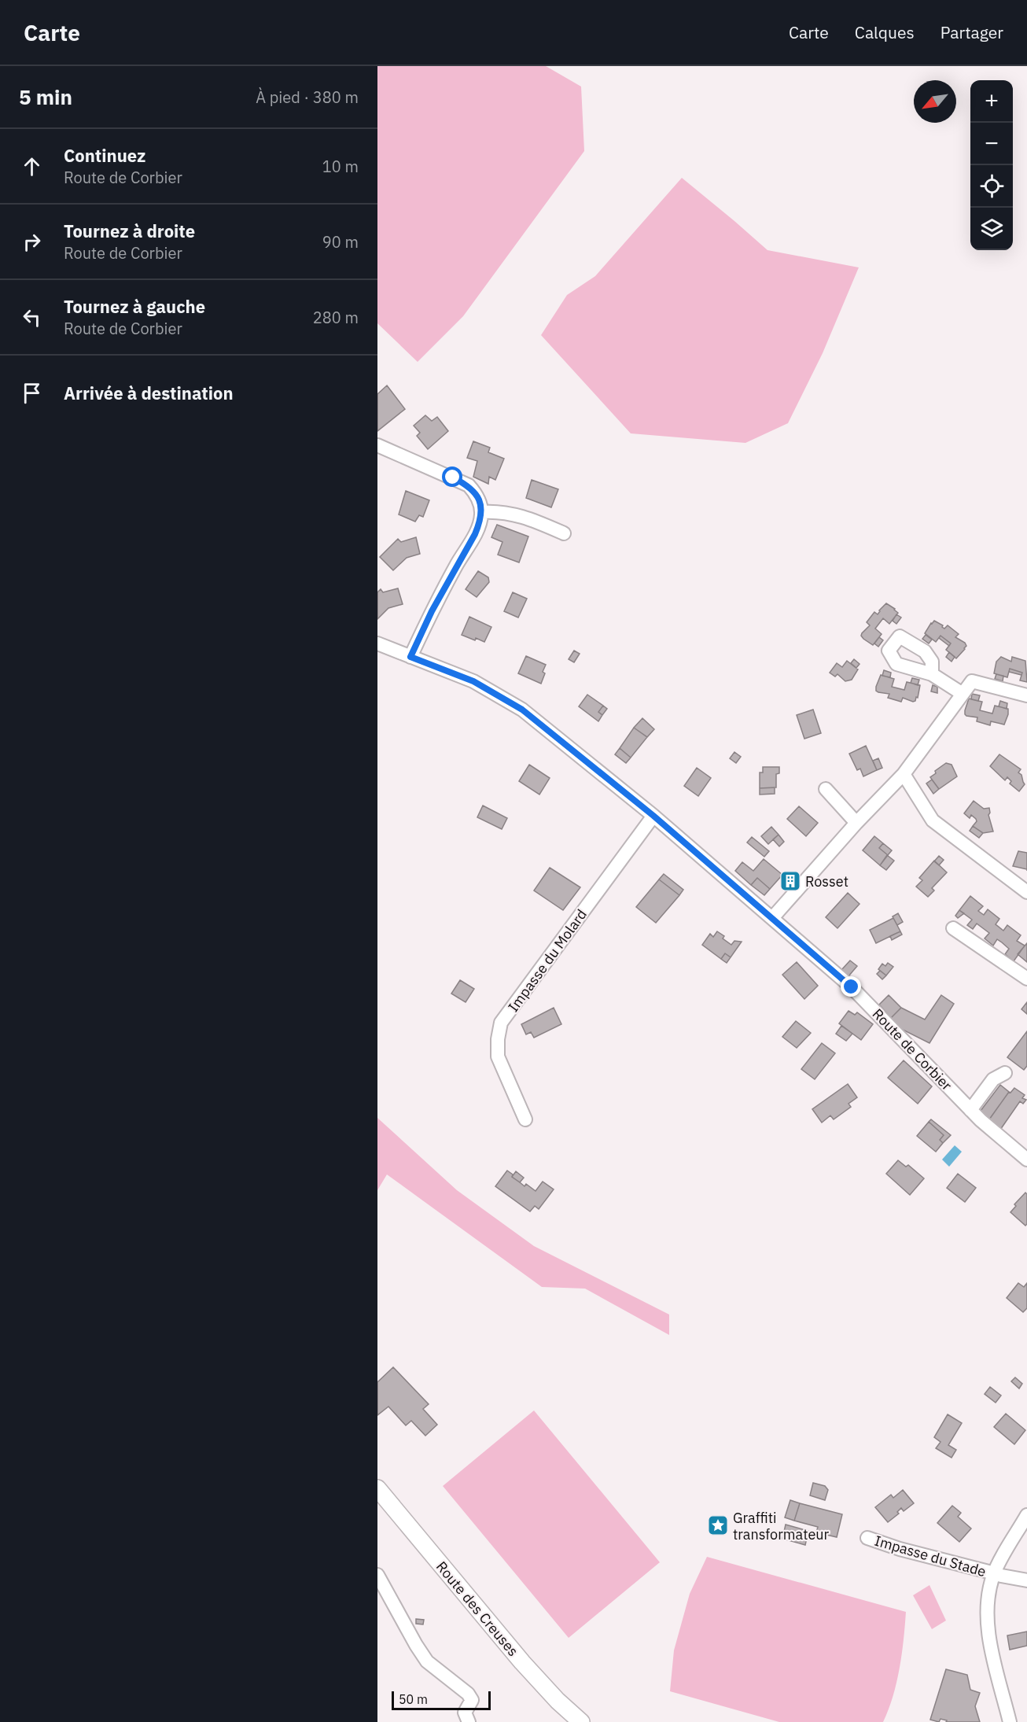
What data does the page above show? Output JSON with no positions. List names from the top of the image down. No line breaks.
{"streets":{"main road":["Route des Creuses"],"street":["Impasse du Molard","Route de Corbier","Impasse du Stade"]},"crossings":[["Impasse du Molard","Route de Corbier"]],"places":{"building":["Rosset"],"place":["Graffiti transformateur"]},"scale_bar":"50 m","north":"bottom left","page":{"header":"Carte","nav":["Carte","Calques","Partager"],"heading":["5 min","À pied · 380 m"],"map_buttons":["+","−"],"list":[["Continuez","Route de Corbier","10 m"],["Tournez à droite","Route de Corbier","90 m"],["Tournez à gauche","Route de Corbier","280 m"],"Arrivée à destination"],"scale":"50 m"}}
